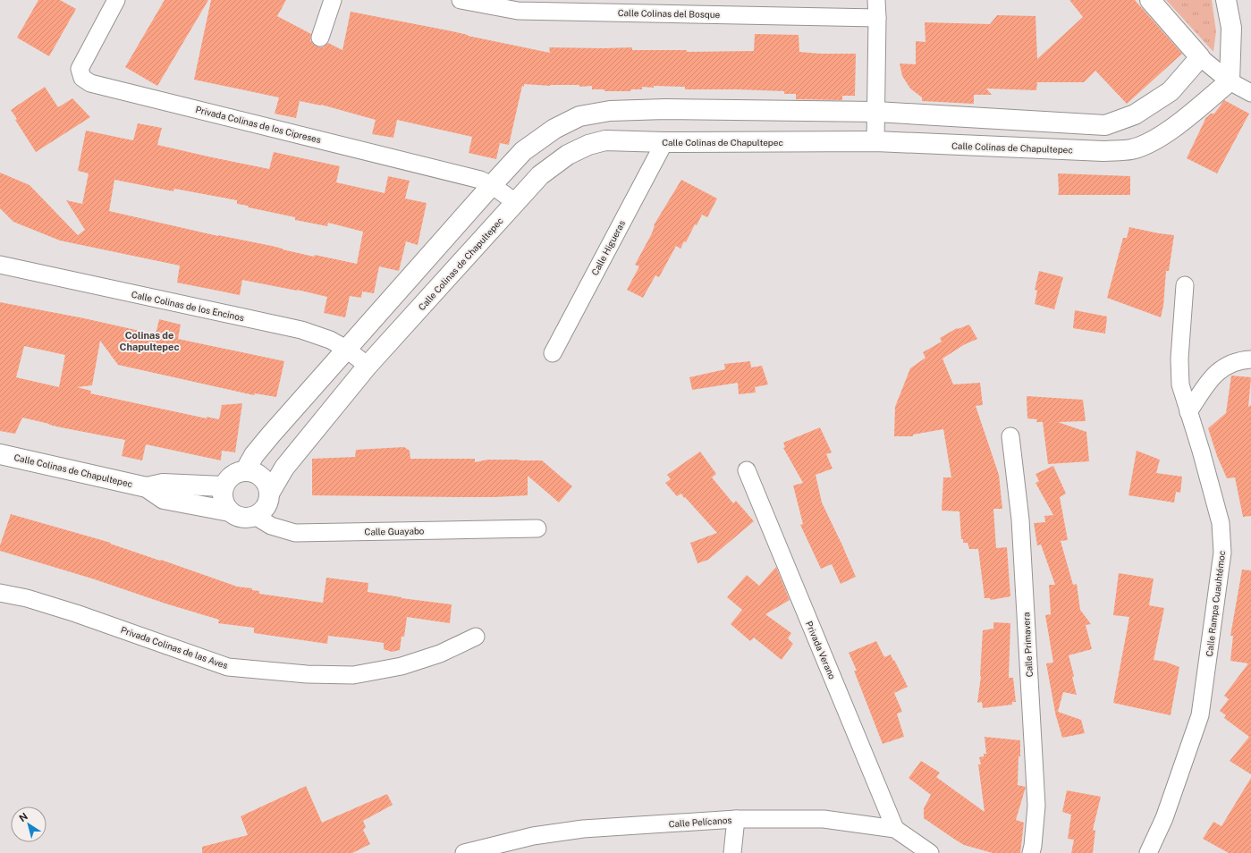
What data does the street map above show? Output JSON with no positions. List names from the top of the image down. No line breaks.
{"streets":{"street":["Calle Colinas del Bosque","Privada Colinas de los Cipreses","Calle Colinas de Chapultepec","Calle Higueras","Calle Colinas de los Encinos","Calle Guayabo","Calle Rampa Cuauhtémoc","Calle Primavera","Privada Colinas de las Aves","Privada Verano","Calle Pelícanos"]},"crossings":[["Privada Colinas de los Cipreses","Calle Colinas de Chapultepec"],["Calle Colinas de Chapultepec","Calle Higueras"],["Calle Colinas de Chapultepec","Calle Colinas de los Encinos"],["Calle Colinas de Chapultepec","Calle Guayabo"],["Privada Verano","Calle Pelícanos"]],"districts":["Colinas de Chapultepec"],"north":"top left"}
